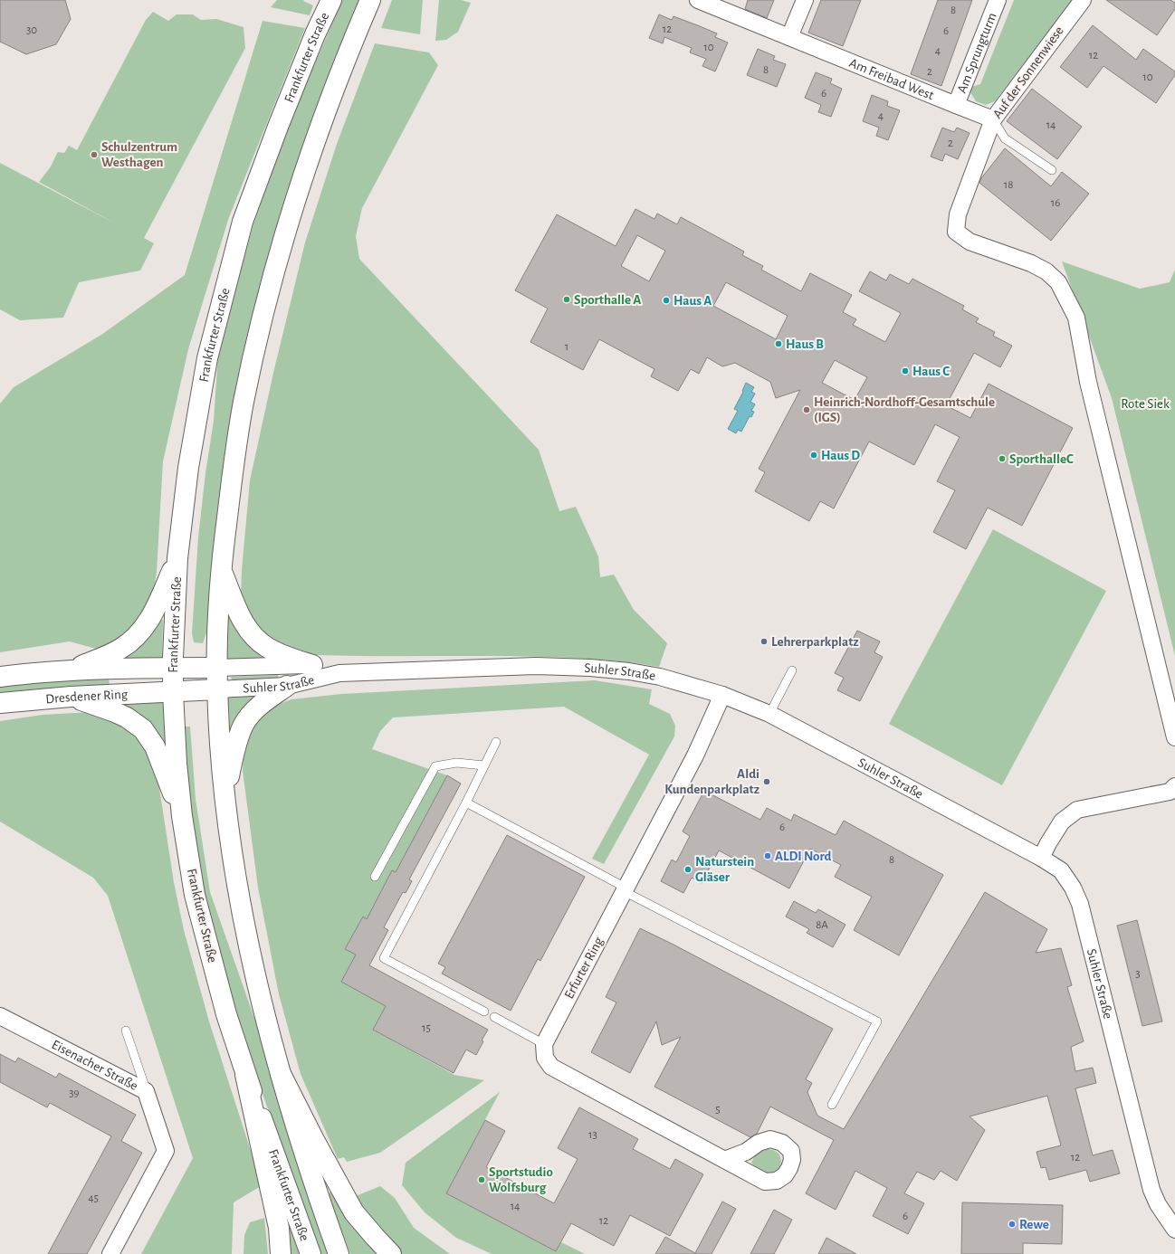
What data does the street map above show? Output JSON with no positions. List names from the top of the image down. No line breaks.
{"streets":{"main road":["Frankfurter Straße","Dresdener Ring"],"street":["Am Sprungturm","Auf der Sonnenwiese","Am Freibad West","Suhler Straße","Erfurter Ring","Eisenacher Straße"]},"crossings":[["Am Sprungturm","Am Freibad West"],["Frankfurter Straße","Suhler Straße"],["Frankfurter Straße","Dresdener Ring"],["Auf der Sonnenwiese","Am Freibad West"],["Suhler Straße","Dresdener Ring"],["Suhler Straße","Erfurter Ring"]],"parks":["Rote Siek"],"places":["Schulzentrum Westhagen","Sporthalle A","Haus A","Haus B","Haus C","Heinrich-Nordhoff-Gesamtschule (IGS)","Haus D","SporthalleC","Lehrerparkplatz","Aldi Kundenparkplatz","ALDI Nord","Naturstein Gläser","Sportstudio Wolfsburg","Rewe"],"house_numbers":["8","12","30","6","10","4","12","8","2","10","6","4","14","2","18","16","1","6","8","8A","3","15","39","5","13","12","45","14","6","12"]}
